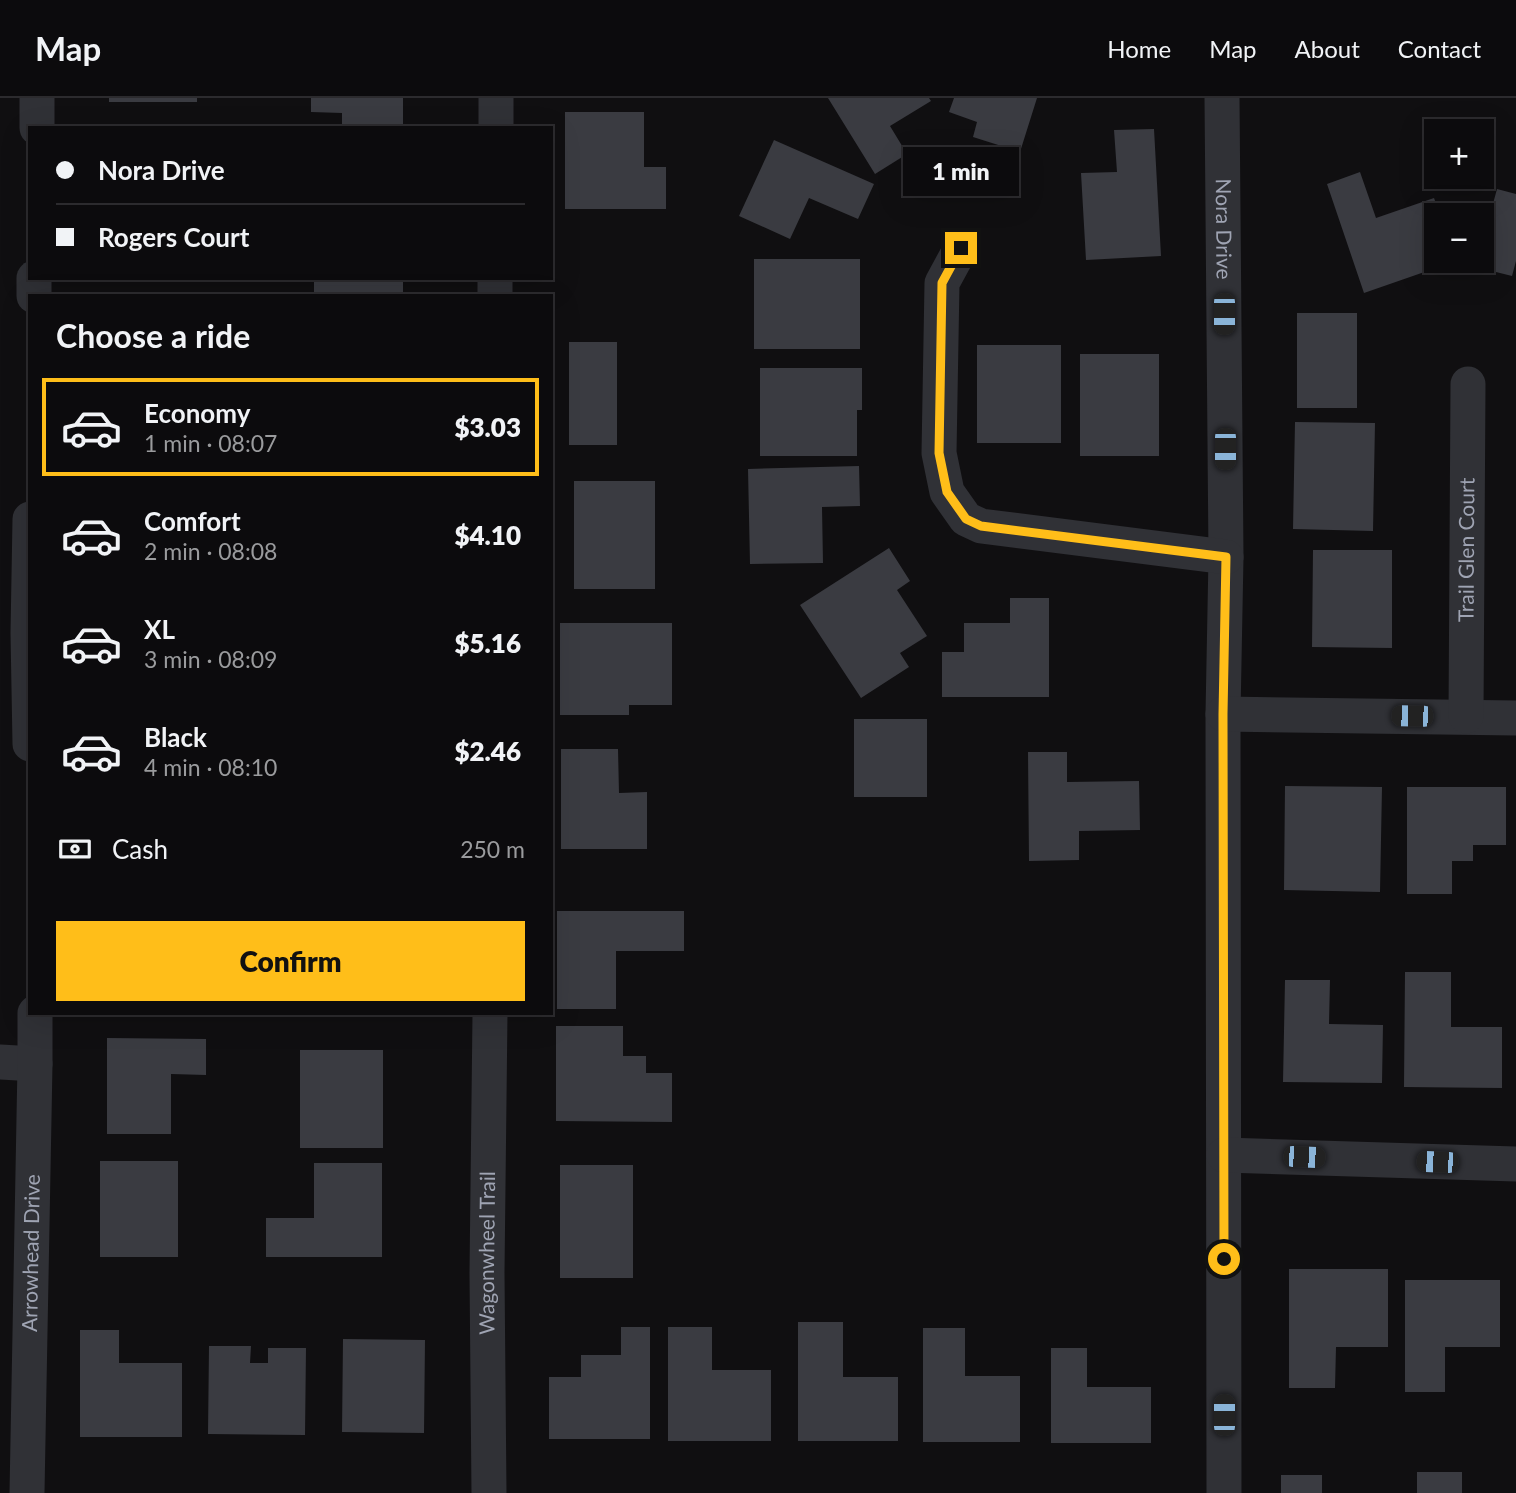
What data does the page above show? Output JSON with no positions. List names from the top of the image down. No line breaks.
{"streets":{"street":["Nora Drive","Trail Glen Court","Arrowhead Drive","Wagonwheel Trail"]},"page":{"header":"Map","nav":["Home","Map","About","Contact"],"map_buttons":["+","−"],"banner":["Nora Drive","Rogers Court"],"bubble":"1 min","heading":"Choose a ride","list":[{"name":"Economy","note":"1 min · 08:07","value":"$3.03"},{"name":"Comfort","note":"2 min · 08:08","value":"$4.10"},{"name":"XL","note":"3 min · 08:09","value":"$5.16"},{"name":"Black","note":"4 min · 08:10","value":"$2.46"}],"pay":["Cash","250 m"],"buttons":"Confirm"}}
